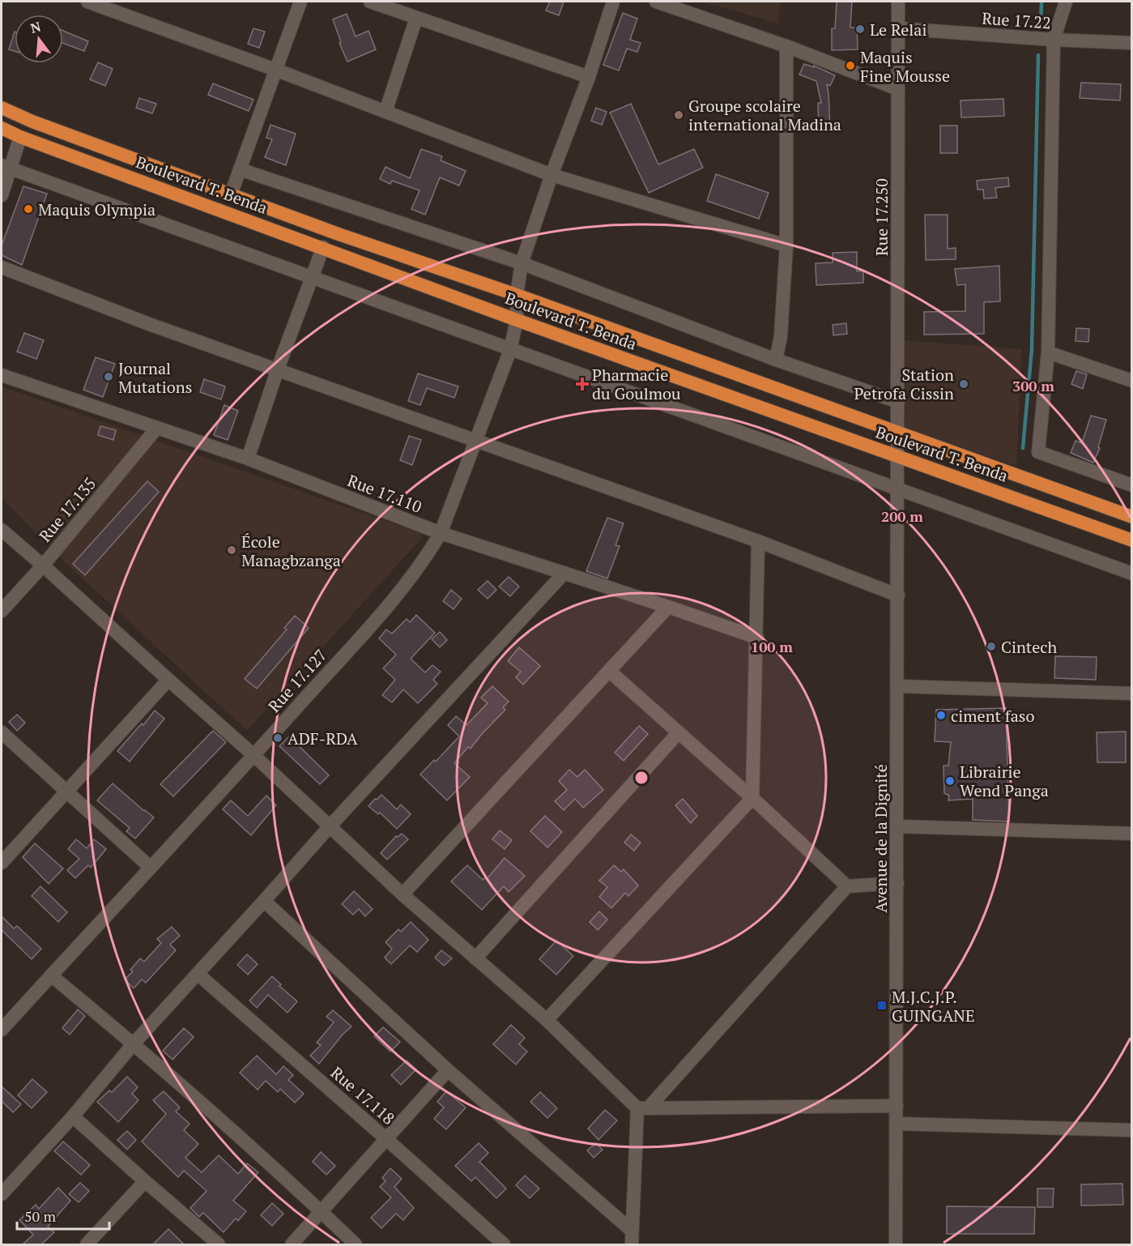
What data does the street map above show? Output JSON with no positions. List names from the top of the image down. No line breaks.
{"streets":{"highway":["Boulevard T. Benda"],"street":["Rue 17.22","Rue 17.250","Rue 17.110","Rue 17.135","Rue 17.127","Avenue de la Dignité","Rue 17.118"]},"crossings":[["Rue 17.22","Rue 17.250"],["Boulevard T. Benda","Rue 17.250"],["Boulevard T. Benda","Rue 17.127"],["Boulevard T. Benda","Avenue de la Dignité"],["Rue 17.250","Avenue de la Dignité"],["Rue 17.110","Rue 17.135"],["Rue 17.110","Rue 17.127"]],"places":{"other":["Le Relai","Maquis Fine Mousse","Groupe scolaire international Madina","Maquis Olympia","Journal Mutations","Station Petrofa Cissin","École Managbzanga","Cintech","ciment faso","ADF-RDA","Librairie Wend Panga"],"health":["Pharmacie du Goulmou"],"transit":["M.J.C.J.P. GUINGANE"]},"scale_bar":"50 m","north":"top","rings":["300 m","200 m","100 m"]}
